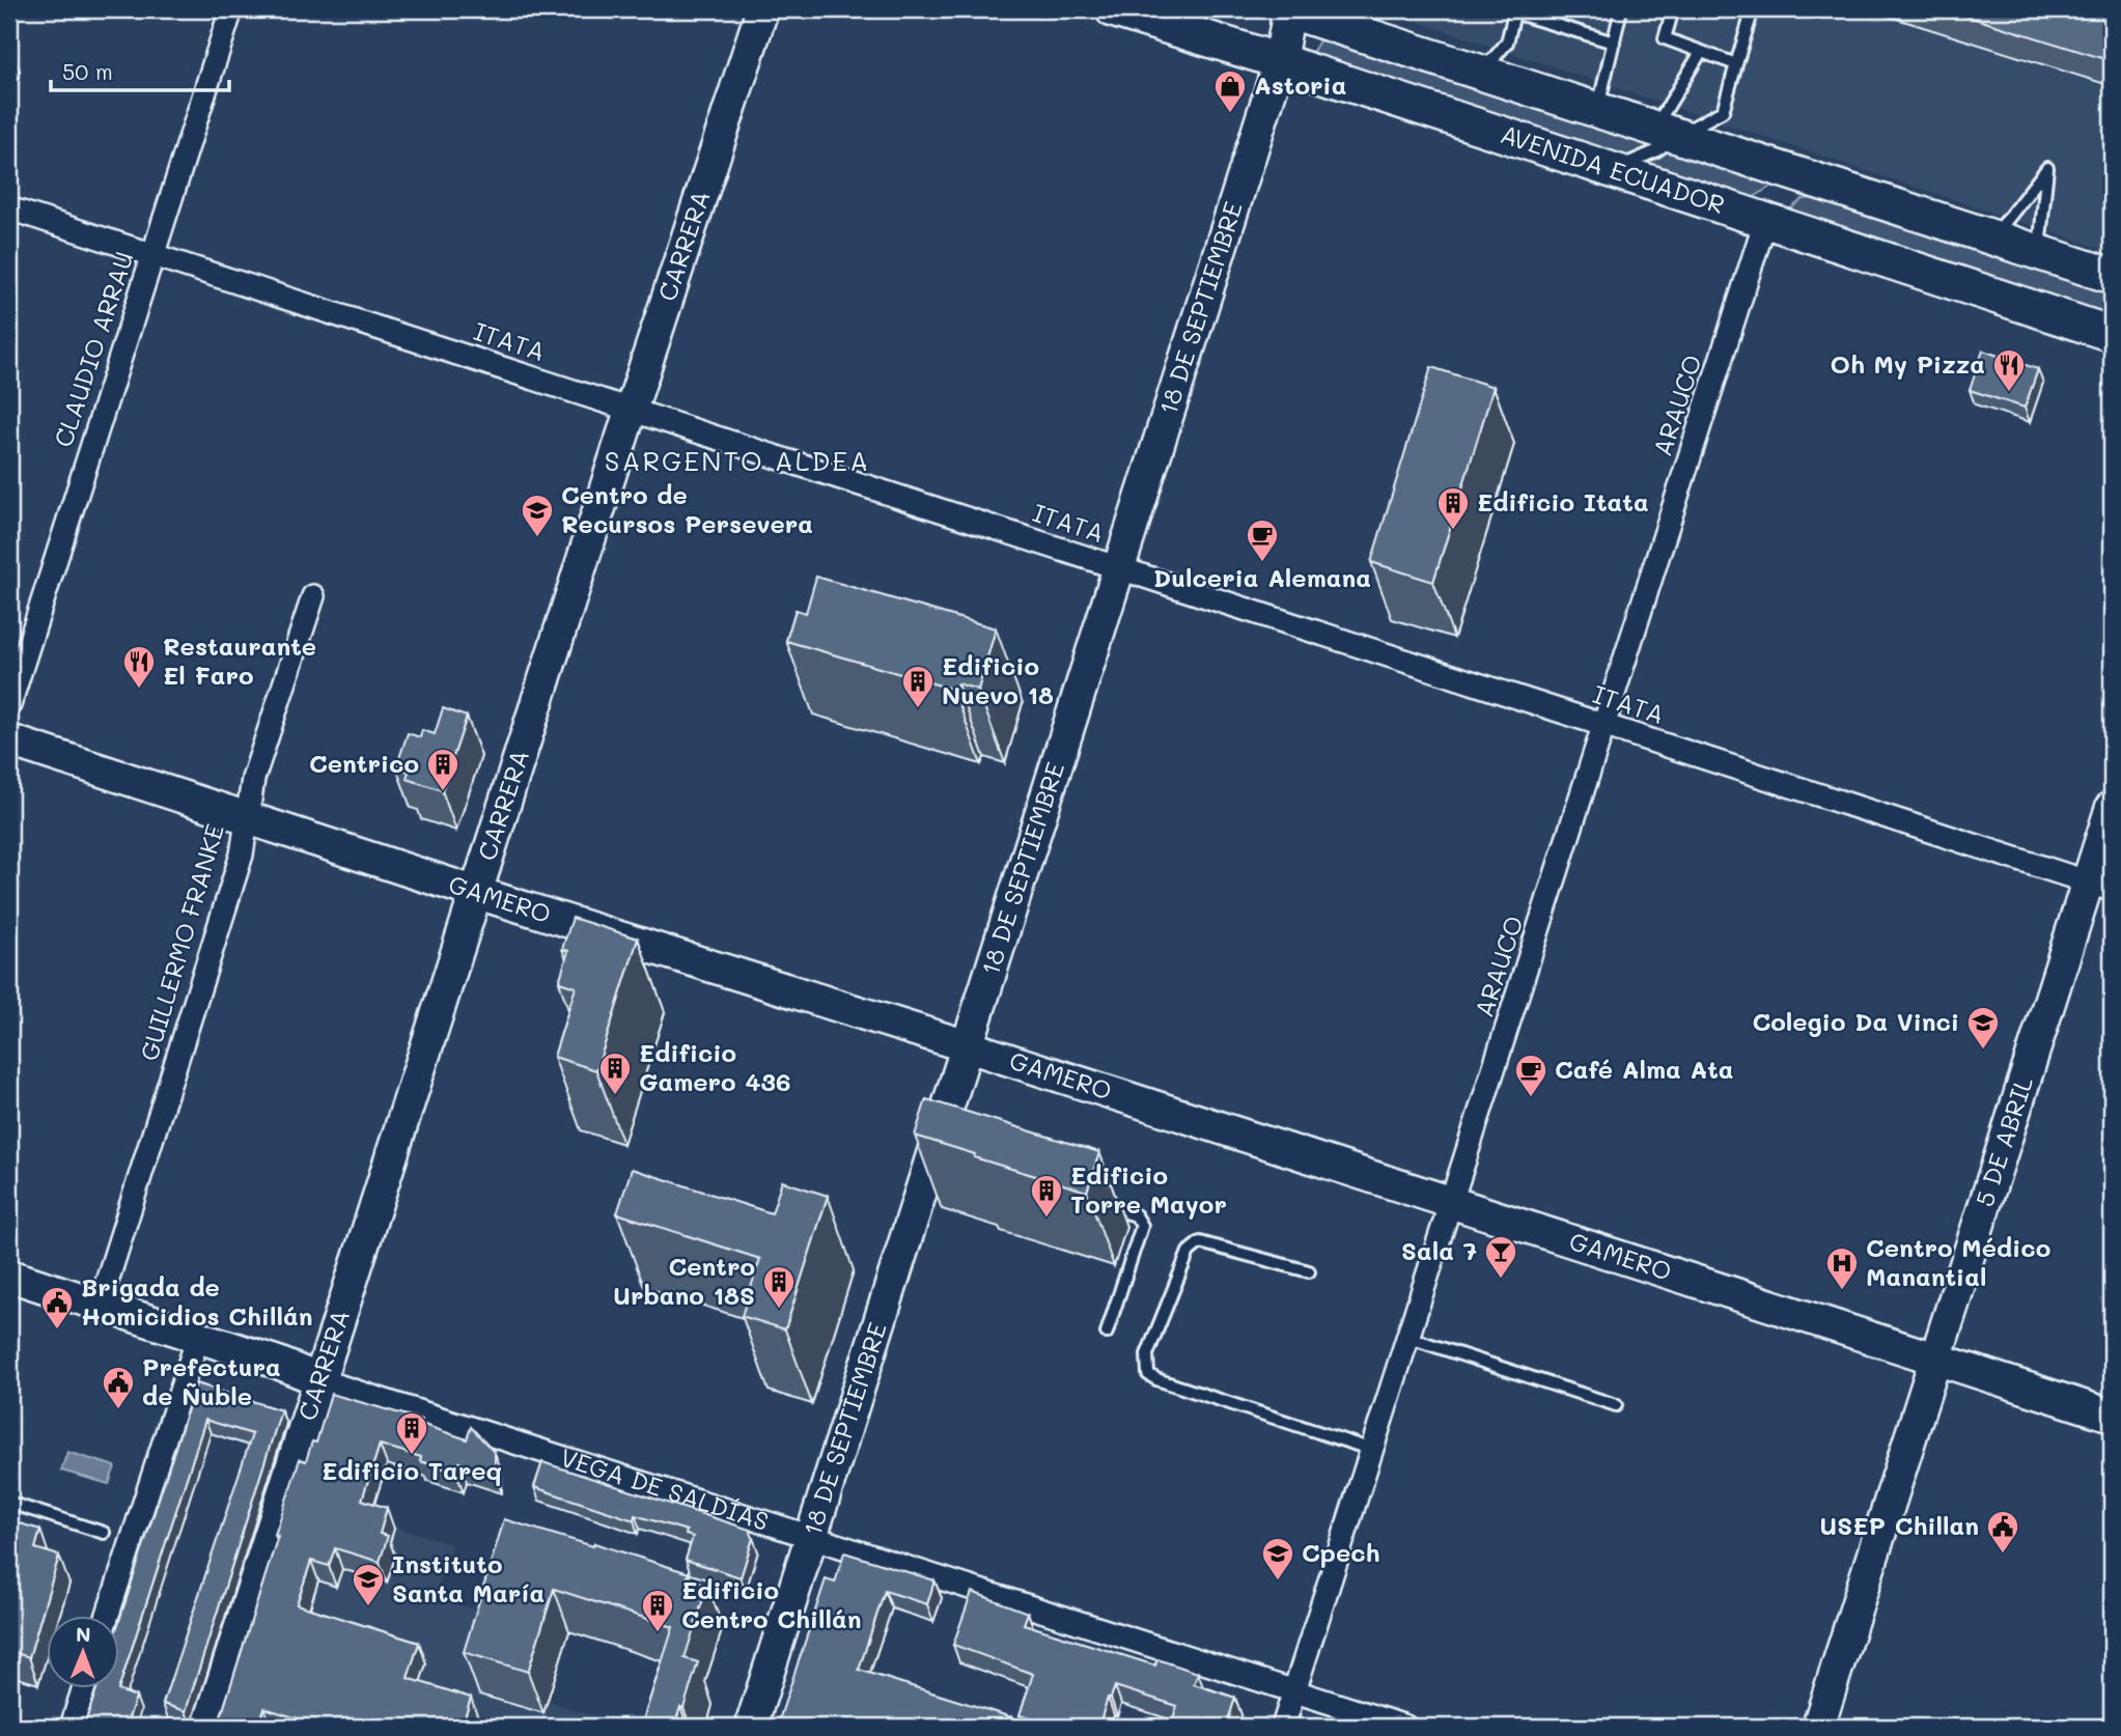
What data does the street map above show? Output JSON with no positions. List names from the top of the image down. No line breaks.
{"streets":{"main road":["AVENIDA ECUADOR"],"street":["CARRERA","18 DE SEPTIEMBRE","ITATA","CLAUDIO ARRAU","ARAUCO","GAMERO","GUILLERMO FRANKE","5 DE ABRIL","VEGA DE SALDÍAS"]},"crossings":[["AVENIDA ECUADOR","18 DE SEPTIEMBRE"],["AVENIDA ECUADOR","ARAUCO"],["CARRERA","ITATA"],["CARRERA","GAMERO"],["CARRERA","VEGA DE SALDÍAS"],["18 DE SEPTIEMBRE","ITATA"],["18 DE SEPTIEMBRE","GAMERO"],["18 DE SEPTIEMBRE","VEGA DE SALDÍAS"],["ITATA","CLAUDIO ARRAU"],["ITATA","ARAUCO"],["ITATA","5 DE ABRIL"],["ARAUCO","GAMERO"],["ARAUCO","VEGA DE SALDÍAS"],["GAMERO","GUILLERMO FRANKE"],["GAMERO","5 DE ABRIL"],["GUILLERMO FRANKE","VEGA DE SALDÍAS"]],"districts":["SARGENTO ALDEA"],"places":{"shop":["Astoria"],"restaurant":["Oh My Pizza","Restaurante El Faro"],"building":["Edificio Itata","Edificio Nuevo 18","Centrico","Edificio Gamero 436","Edificio Torre Mayor","Centro Urbano 18S","Edificio Tareq","Edificio Centro Chillán"],"school or university":["Centro de Recursos Persevera","Colegio Da Vinci","Cpech","Instituto Santa María"],"cafe":["Dulceria Alemana","Café Alma Ata"],"bar":["Sala 7"],"hospital":["Centro Médico Manantial"],"public building":["Brigada de Homicidios Chillán","Prefectura de Ñuble","USEP Chillan"]},"scale_bar":"50 m","north":"top"}
